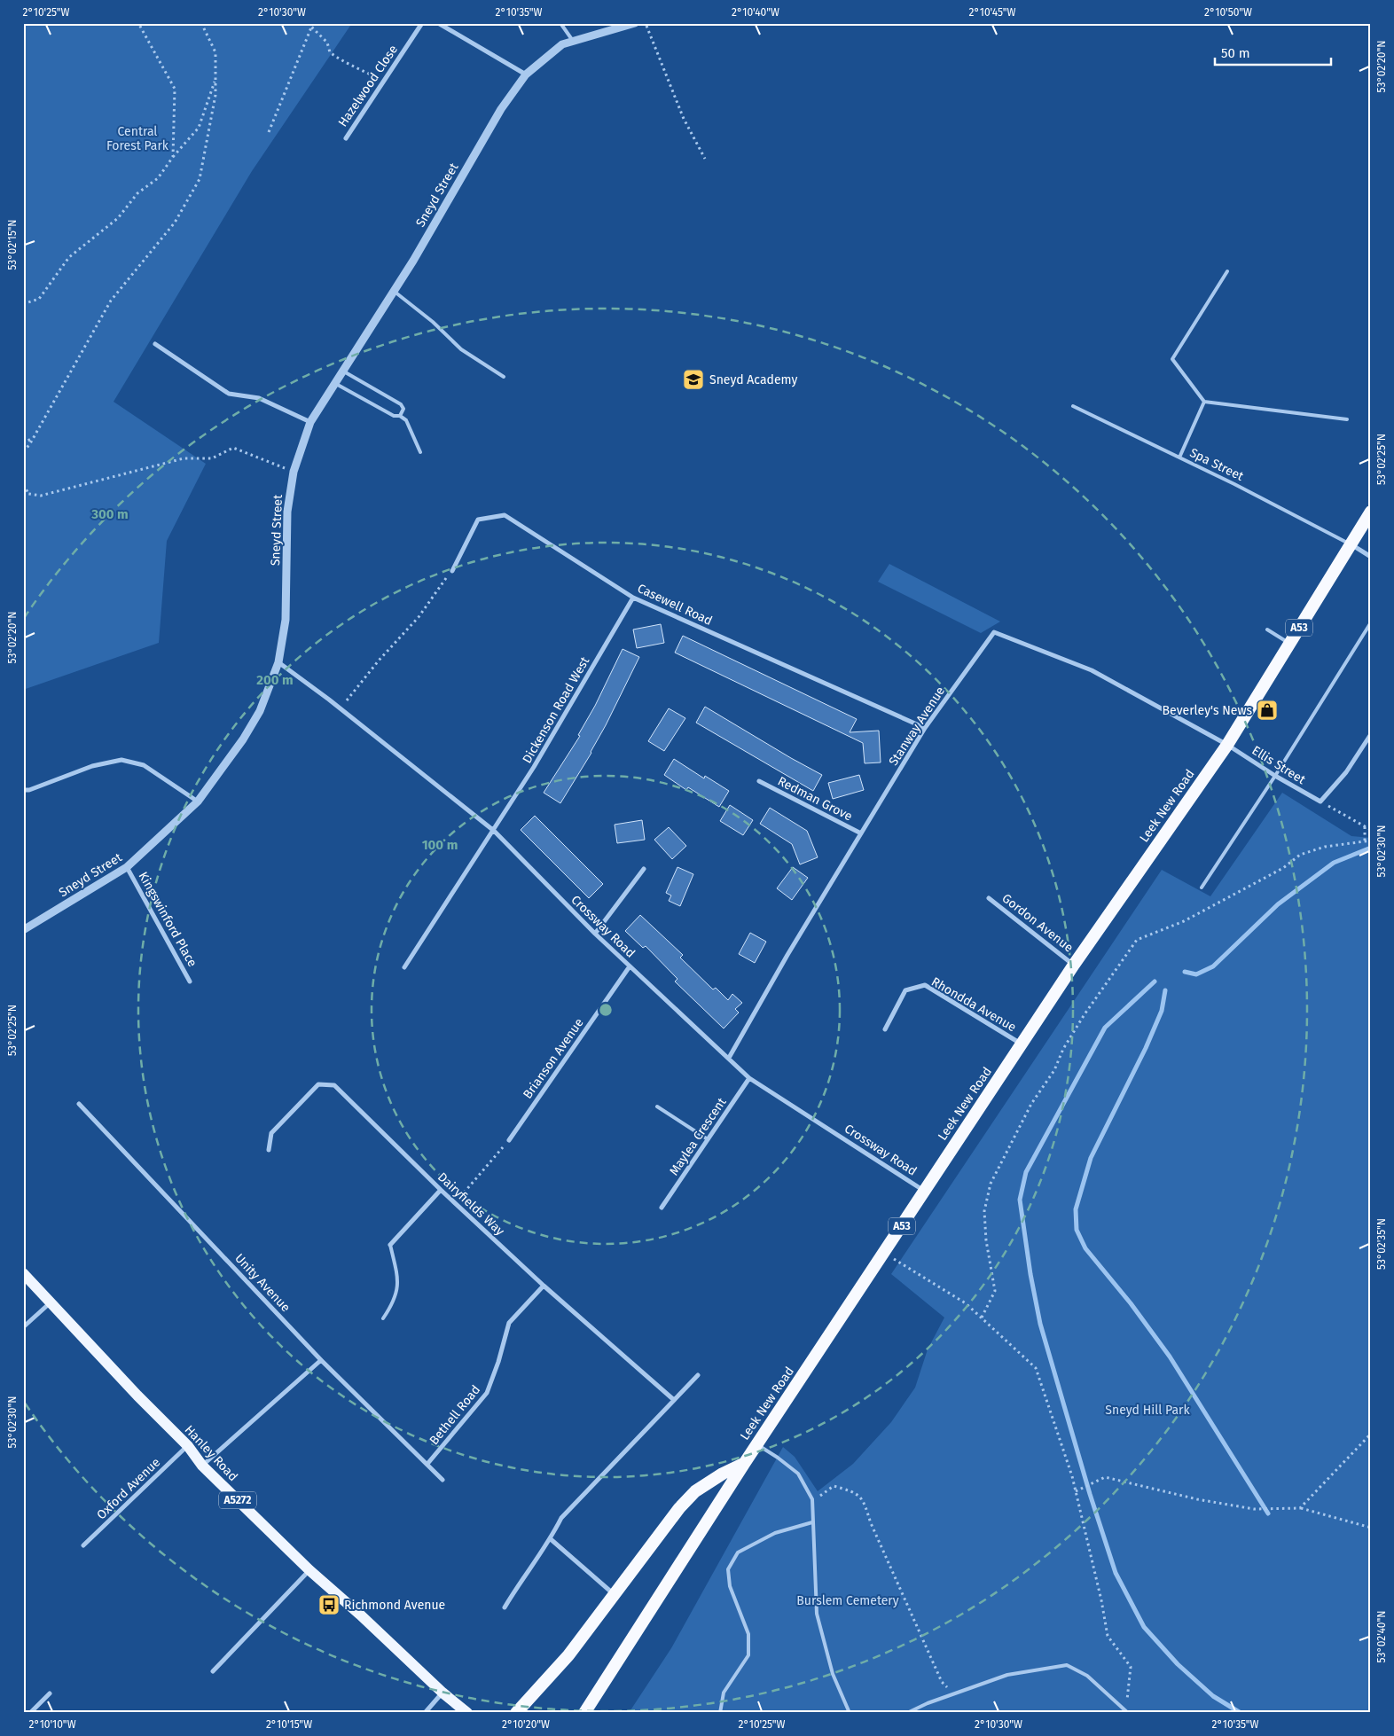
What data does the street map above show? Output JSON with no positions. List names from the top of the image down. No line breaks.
{"streets":{"highway":["A53","Leek New Road"],"main road":["Hanley Road","A5272"],"street":["Hazelwood Close","Sneyd Street","Casewell Road","Dickenson Road West","Stanway Avenue","Ellis Street","Redman Grove","Kingswinford Place","Gordon Avenue","Crossway Road","Rhondda Avenue","Brianson Avenue","Maylea Crescent","Dairyfields Way","Unity Avenue","Bethell Road","Oxford Avenue"],"lane":["Spa Street"]},"crossings":[["Sneyd Street","Kingswinford Place"],["Sneyd Street","Crossway Road"],["Spa Street","Leek New Road"],["Casewell Road","Dickenson Road West"],["Casewell Road","Stanway Avenue"],["Dickenson Road West","Crossway Road"],["Stanway Avenue","Ellis Street"],["Stanway Avenue","Redman Grove"],["Stanway Avenue","Leek New Road"],["Stanway Avenue","Crossway Road"],["Ellis Street","Leek New Road"],["Leek New Road","Gordon Avenue"],["Leek New Road","Crossway Road"],["Leek New Road","Rhondda Avenue"],["Crossway Road","Brianson Avenue"],["Crossway Road","Maylea Crescent"],["Dairyfields Way","Bethell Road"],["Unity Avenue","Bethell Road"],["Hanley Road","Oxford Avenue"]],"parks":["Central Forest Park","Sneyd Hill Park","Burslem Cemetery"],"places":{"school or university":["Sneyd Academy"],"shop":["Beverley's News"],"bus stop":["Richmond Avenue"]},"scale_bar":"50 m","coordinates":["2°10'25\"W","2°10'30\"W","2°10'35\"W","2°10'40\"W","2°10'45\"W","2°10'50\"W","53°02'20\"N","53°02'15\"N","53°02'25\"N","53°02'30\"N","53°02'35\"N","53°02'40\"N","2°10'10\"W","2°10'15\"W","2°10'20\"W"],"rings":["300 m","200 m","100 m"]}
